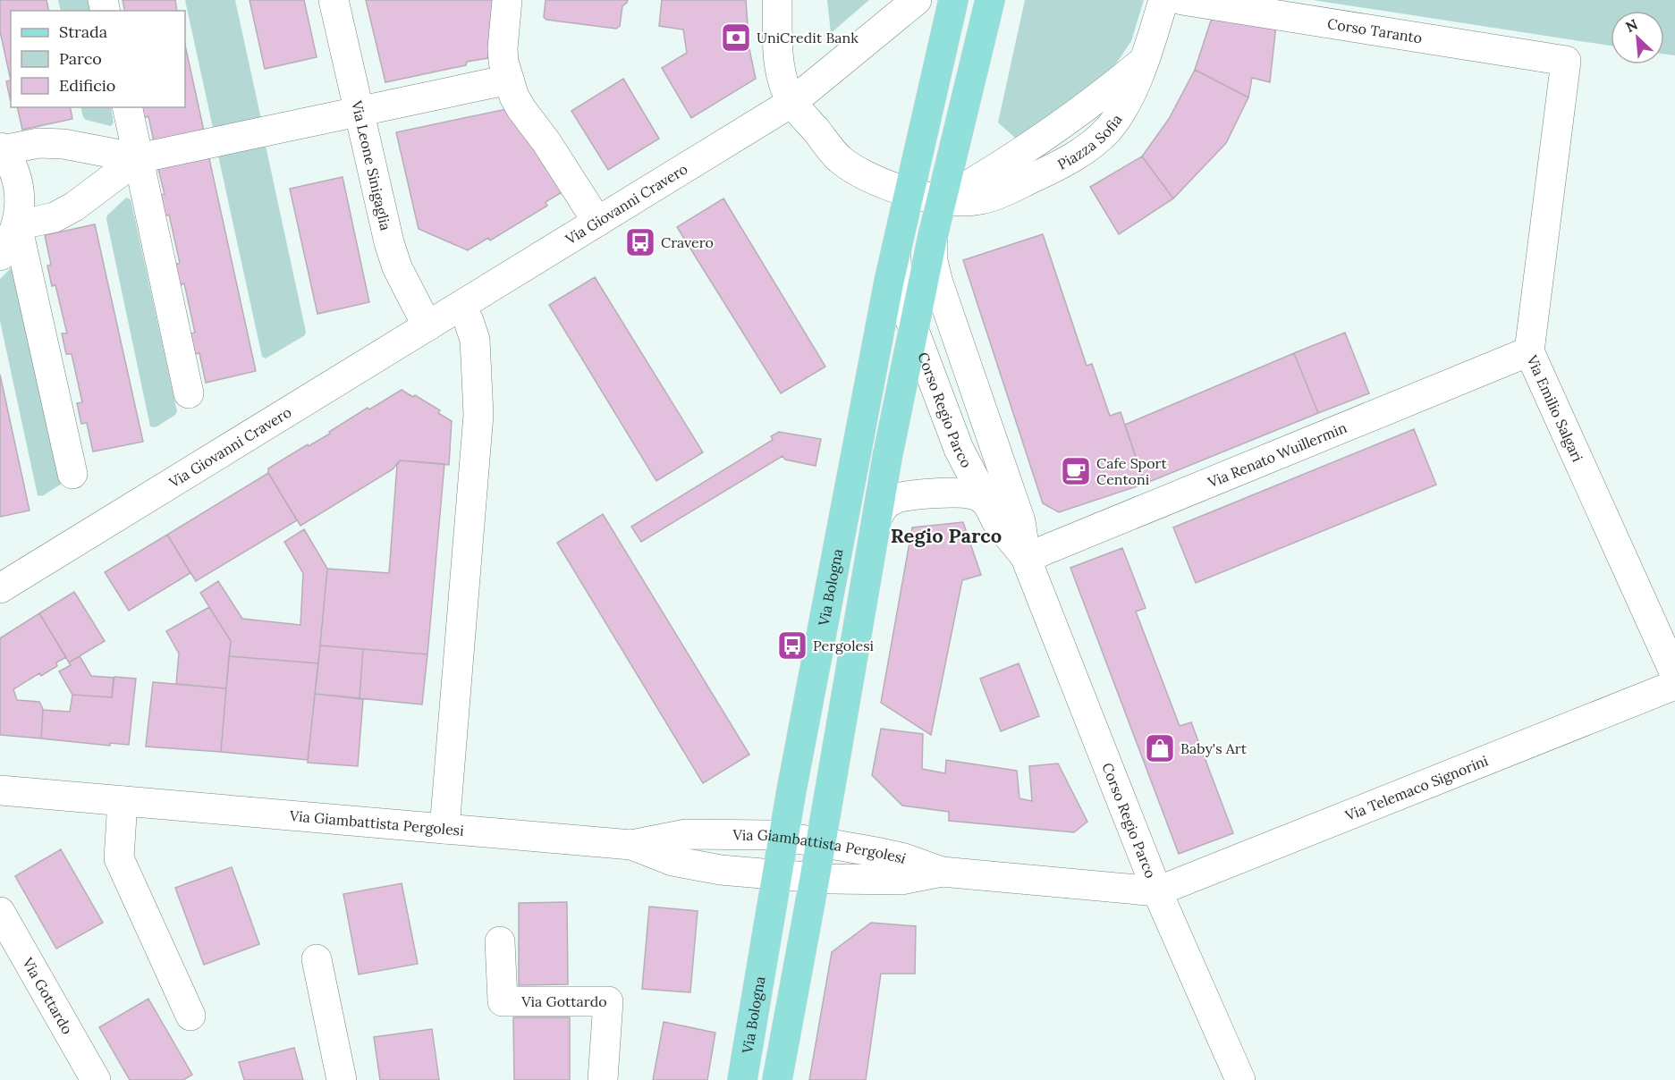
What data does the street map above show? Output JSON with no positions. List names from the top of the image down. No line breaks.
{"streets":{"main road":["Via Bologna"],"street":["Corso Taranto","Piazza Sofia","Via Leone Sinigaglia","Via Giovanni Cravero","Via Emilio Salgari","Corso Regio Parco","Via Renato Wuillermin","Via Telemaco Signorini","Via Giambattista Pergolesi","Via Gottardo"]},"crossings":[["Corso Taranto","Via Emilio Salgari"],["Piazza Sofia","Via Giovanni Cravero"],["Piazza Sofia","Via Bologna"],["Via Leone Sinigaglia","Via Giovanni Cravero"],["Via Emilio Salgari","Via Renato Wuillermin"],["Corso Regio Parco","Via Renato Wuillermin"],["Corso Regio Parco","Via Bologna"],["Corso Regio Parco","Via Telemaco Signorini"],["Corso Regio Parco","Via Giambattista Pergolesi"],["Via Bologna","Via Giambattista Pergolesi"],["Via Telemaco Signorini","Via Giambattista Pergolesi"]],"districts":["Regio Parco"],"places":{"bank":["UniCredit Bank"],"bus stop":["Cravero","Pergolesi"],"cafe":["Cafe Sport Centoni"],"shop":["Baby's Art"]},"legend":["Strada","Parco","Edificio"],"north":"top left"}
